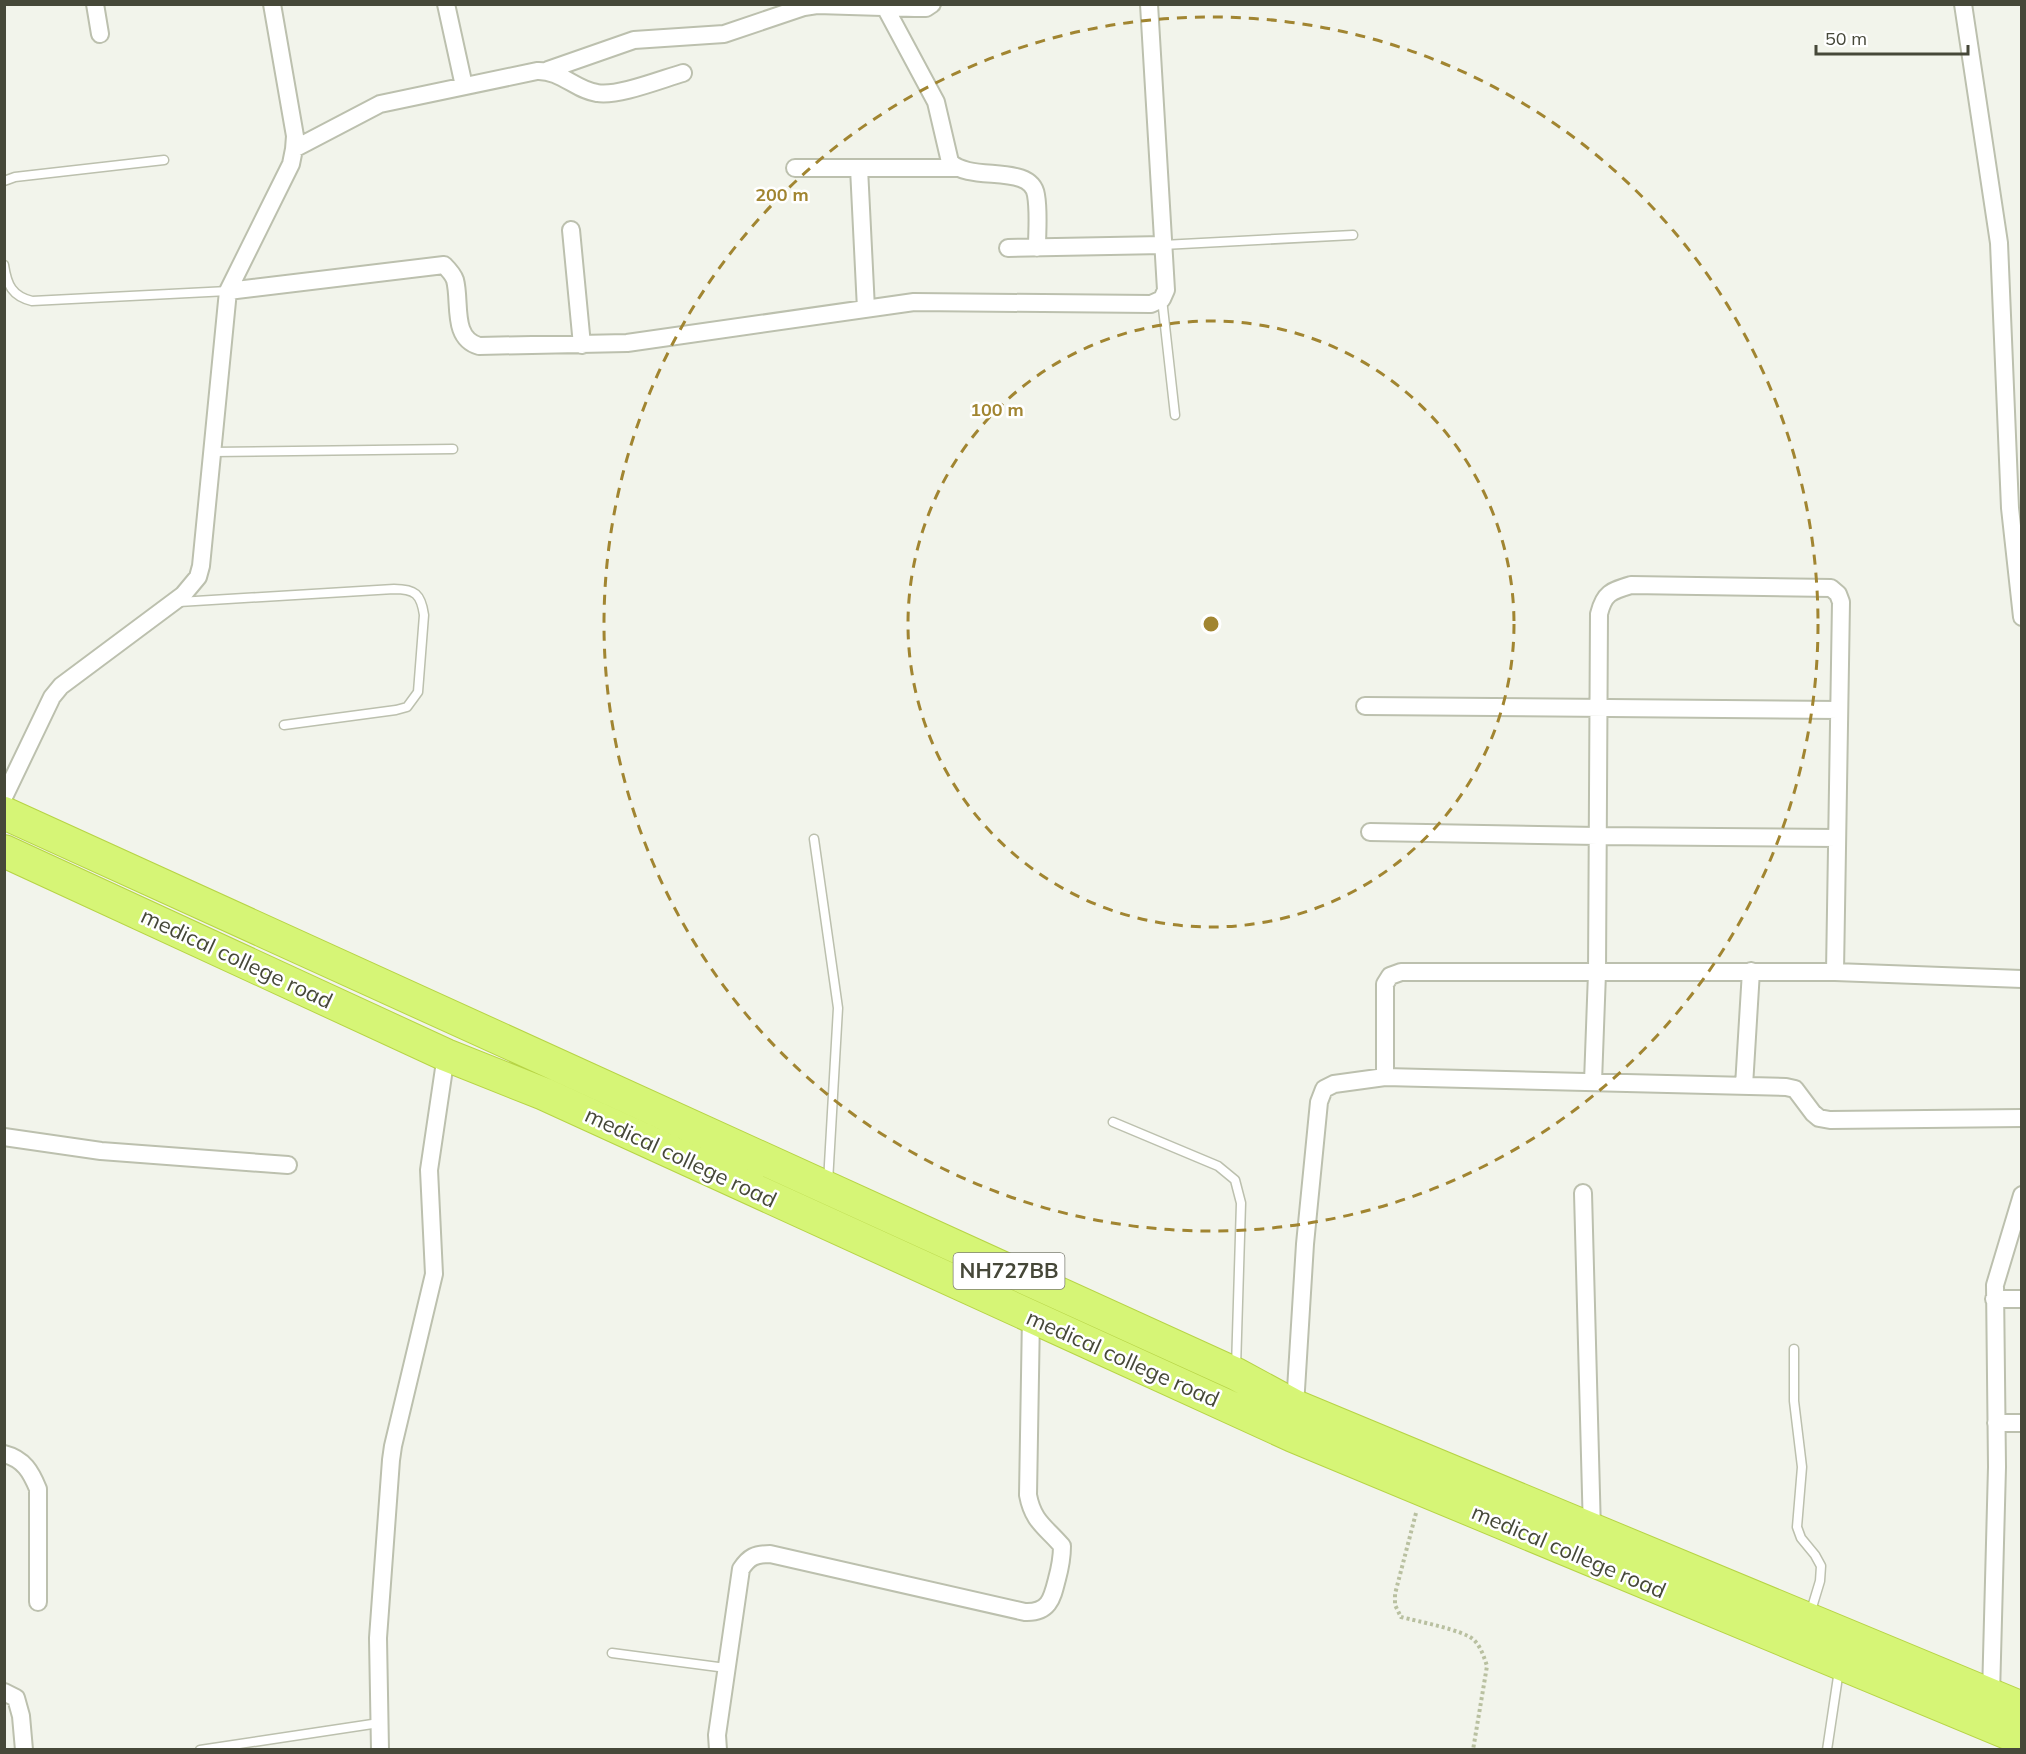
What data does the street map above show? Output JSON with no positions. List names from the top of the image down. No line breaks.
{"streets":{"highway":["medical college road","NH727BB"]},"crossings":[["medical college road","NH727BB"]],"scale_bar":"50 m","rings":["200 m","100 m"]}
